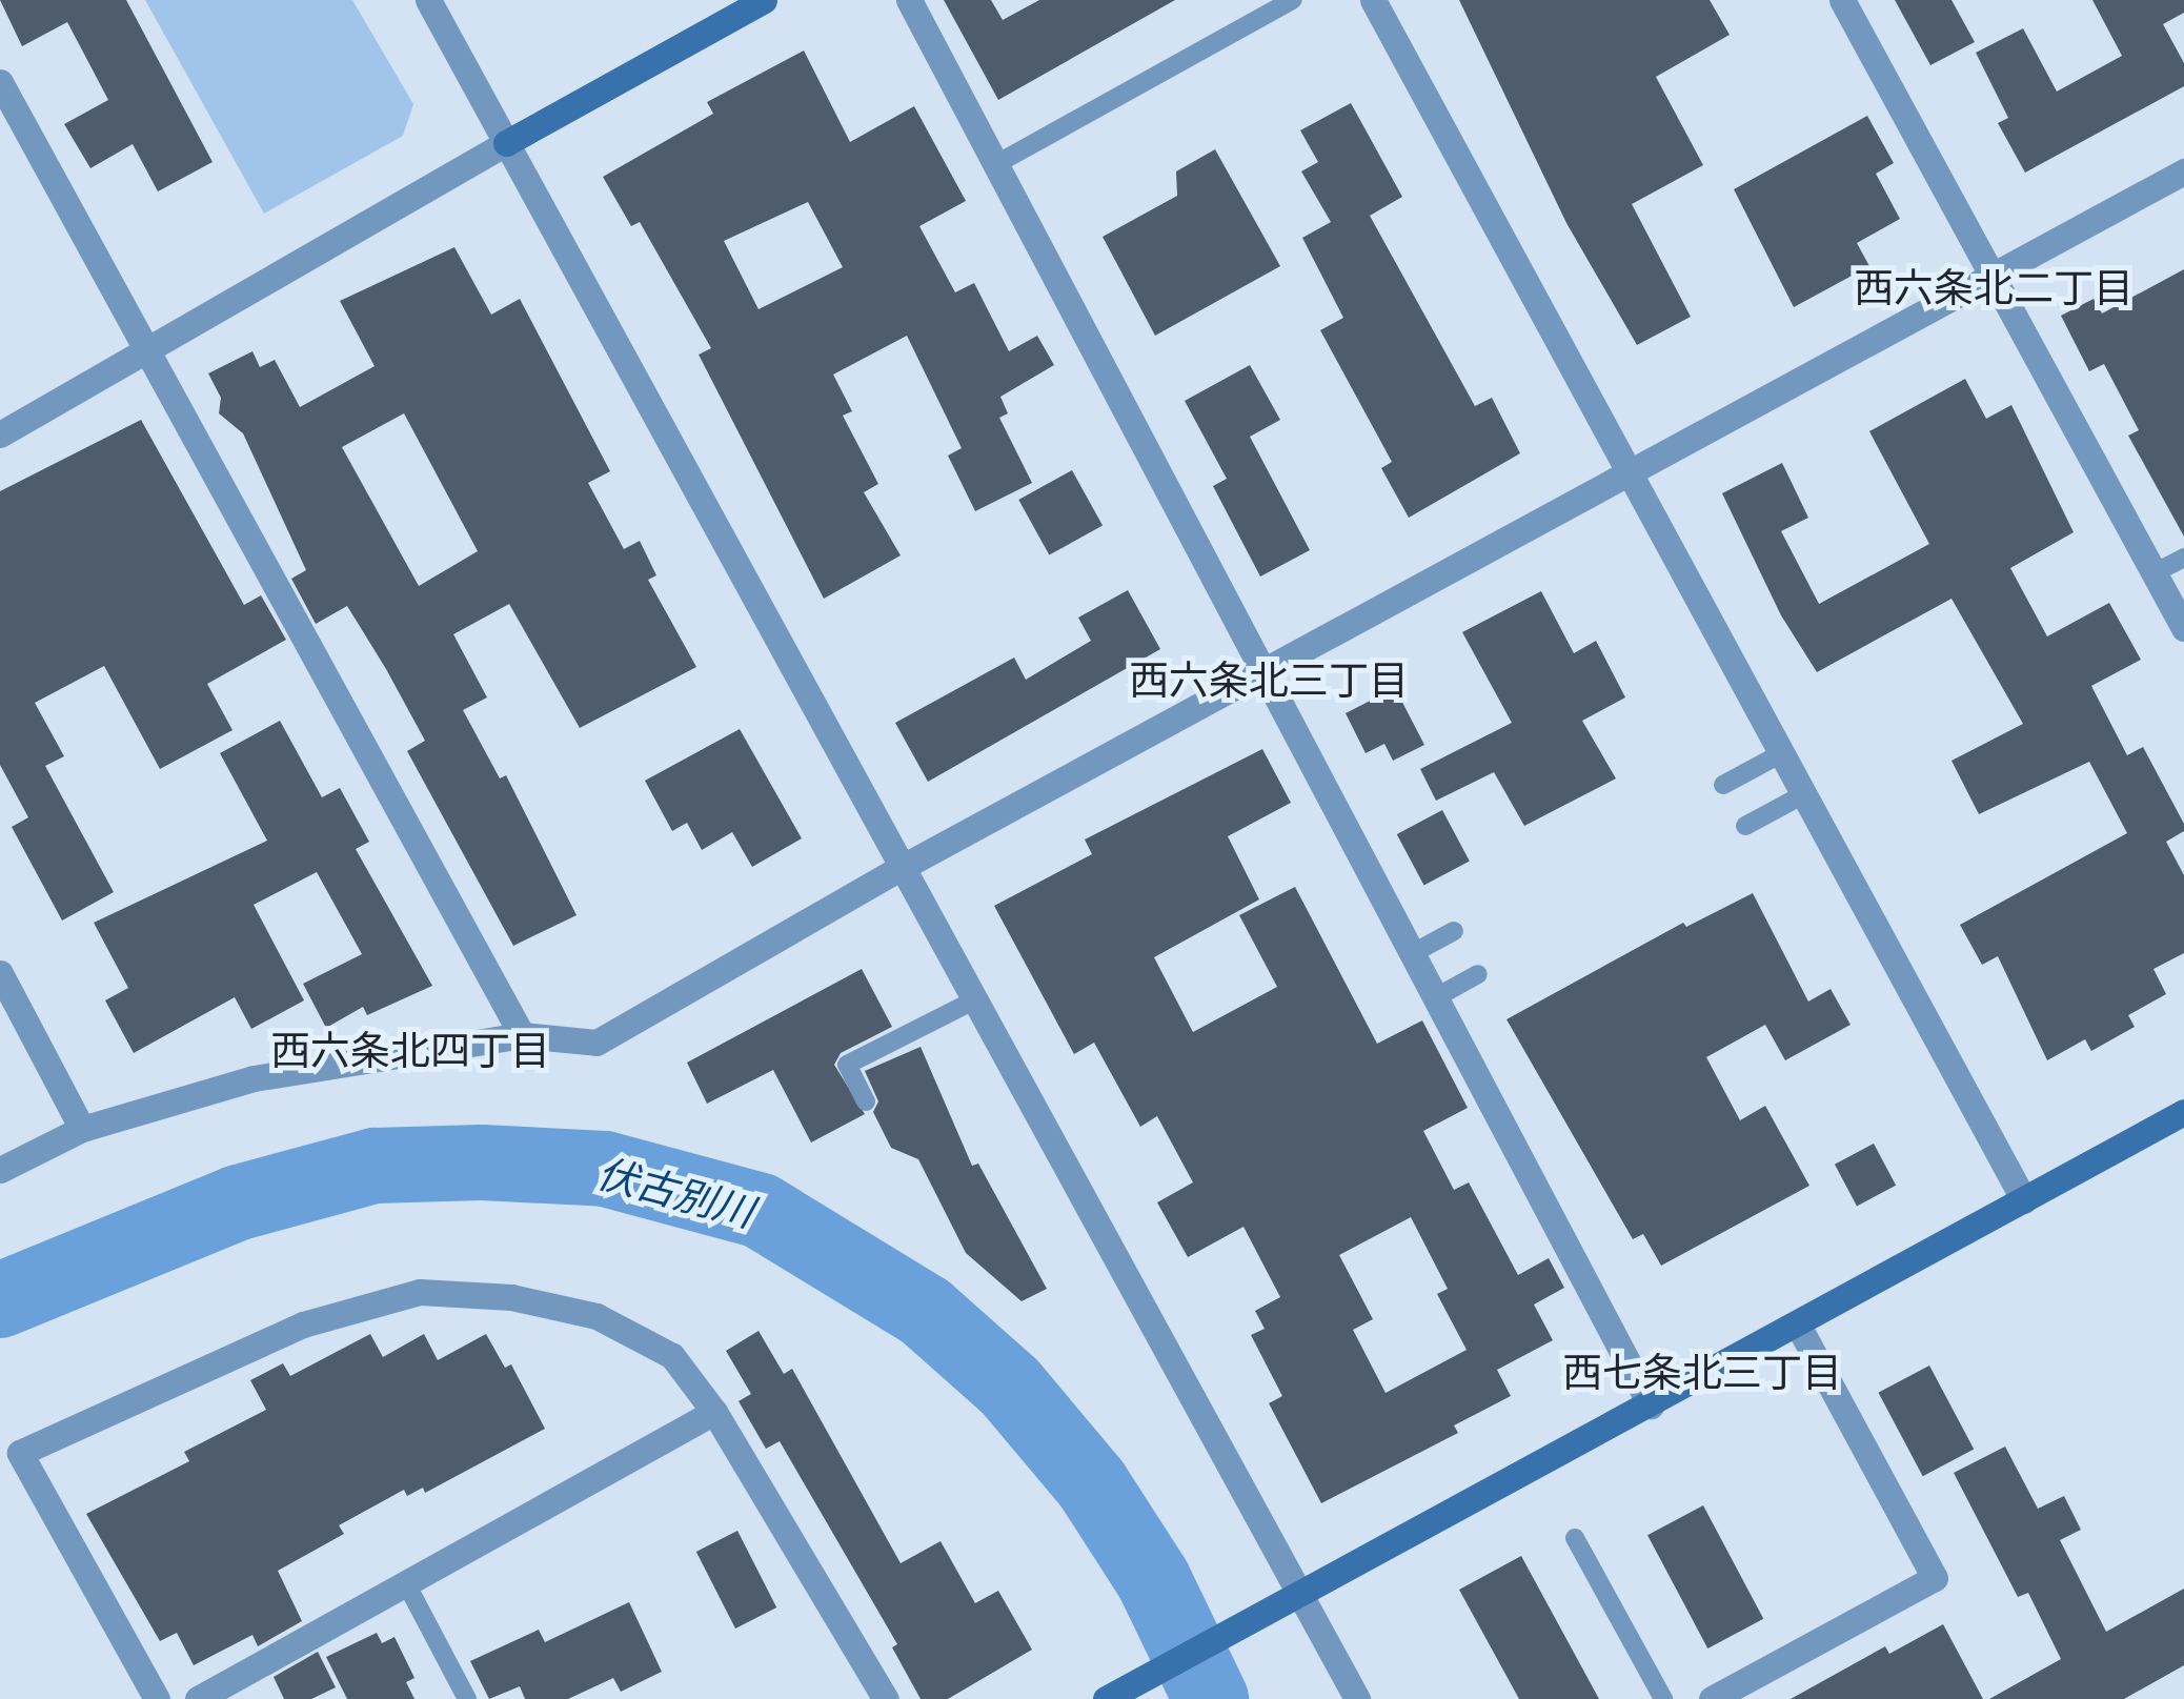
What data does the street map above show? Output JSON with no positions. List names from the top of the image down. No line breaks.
{"districts":["西六条北二丁目","西六条北三丁目","西六条北四丁目","西七条北三丁目"],"water":["伏古別川"]}
